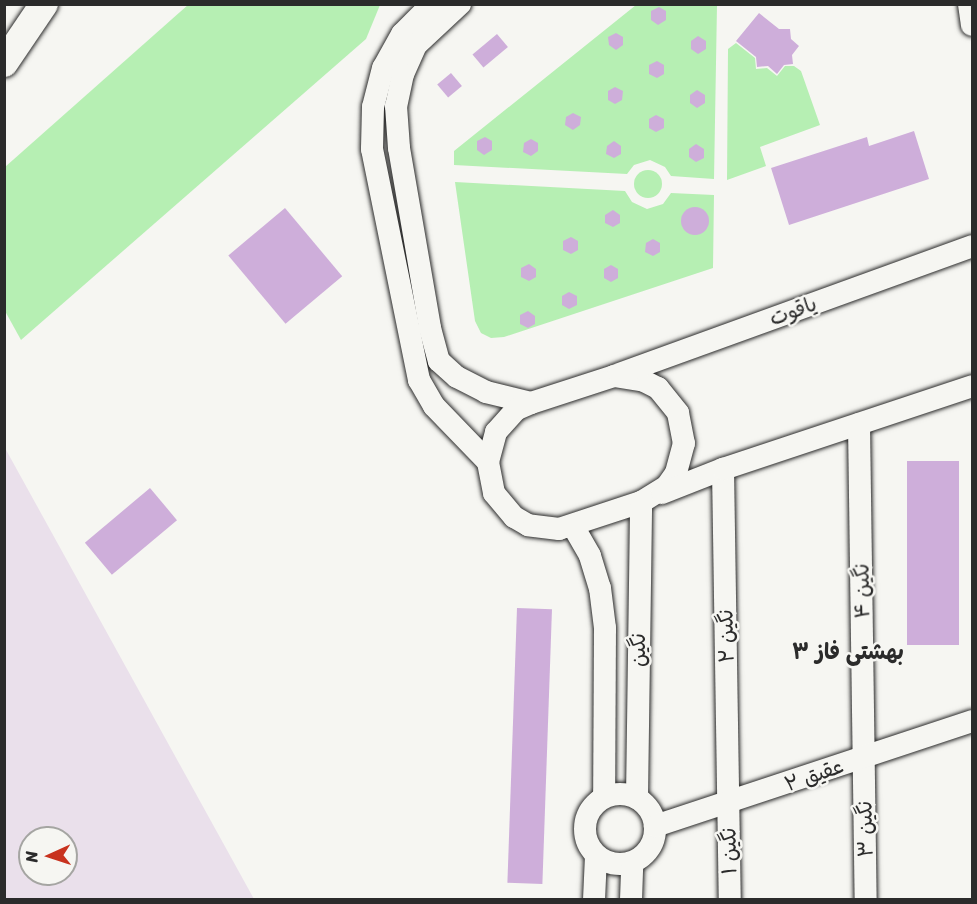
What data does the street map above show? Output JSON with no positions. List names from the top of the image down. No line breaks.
{"streets":{"street":["یاقوت","نگین ۴","نگین ۲","نگین","عقیق ۲","نگین ۳","نگین ۱"]},"crossings":[["یاقوت","نگین"],["نگین ۴","عقیق ۲"],["نگین ۴","نگین ۳"],["نگین ۲","عقیق ۲"],["نگین ۲","نگین ۱"],["نگین","عقیق ۲"],["عقیق ۲","نگین ۳"],["عقیق ۲","نگین ۱"]],"districts":["بهشتی فاز ۳"],"north":"left"}
